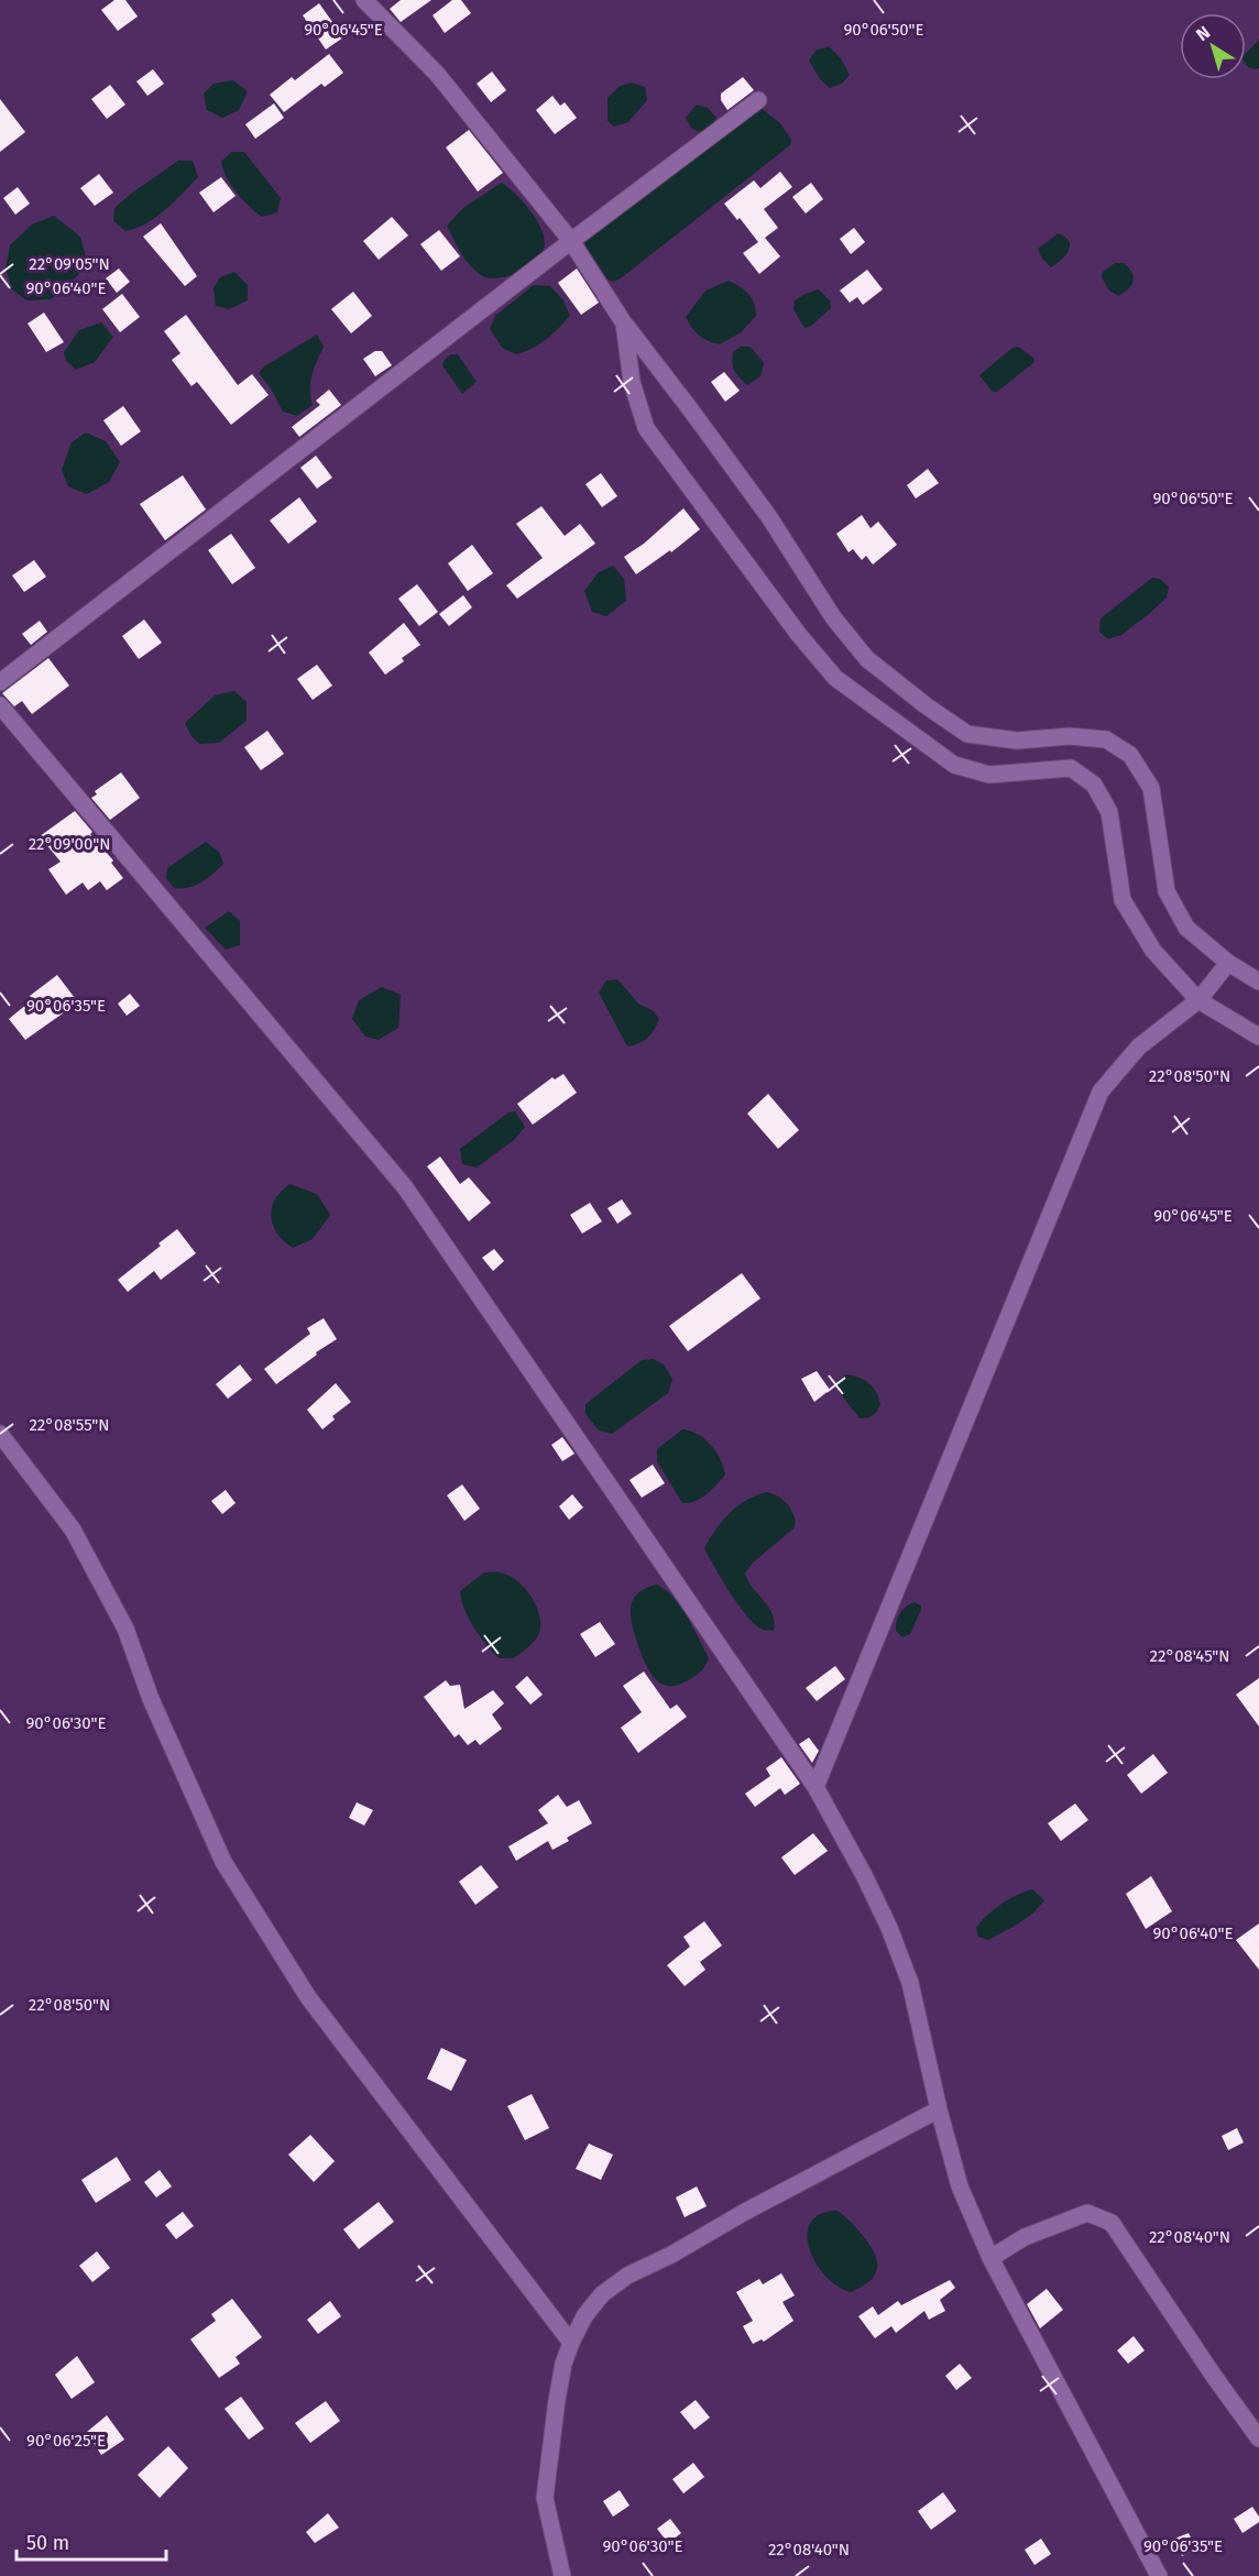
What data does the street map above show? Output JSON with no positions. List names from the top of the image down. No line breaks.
{"scale_bar":"50 m","north":"top left","coordinates":["90°06'45\"E","90°06'50\"E","22°09'05\"N","90°06'40\"E","22°09'00\"N","90°06'35\"E","22°08'50\"N","22°08'55\"N","22°08'45\"N","90°06'30\"E","22°08'40\"N","90°06'25\"E"]}
